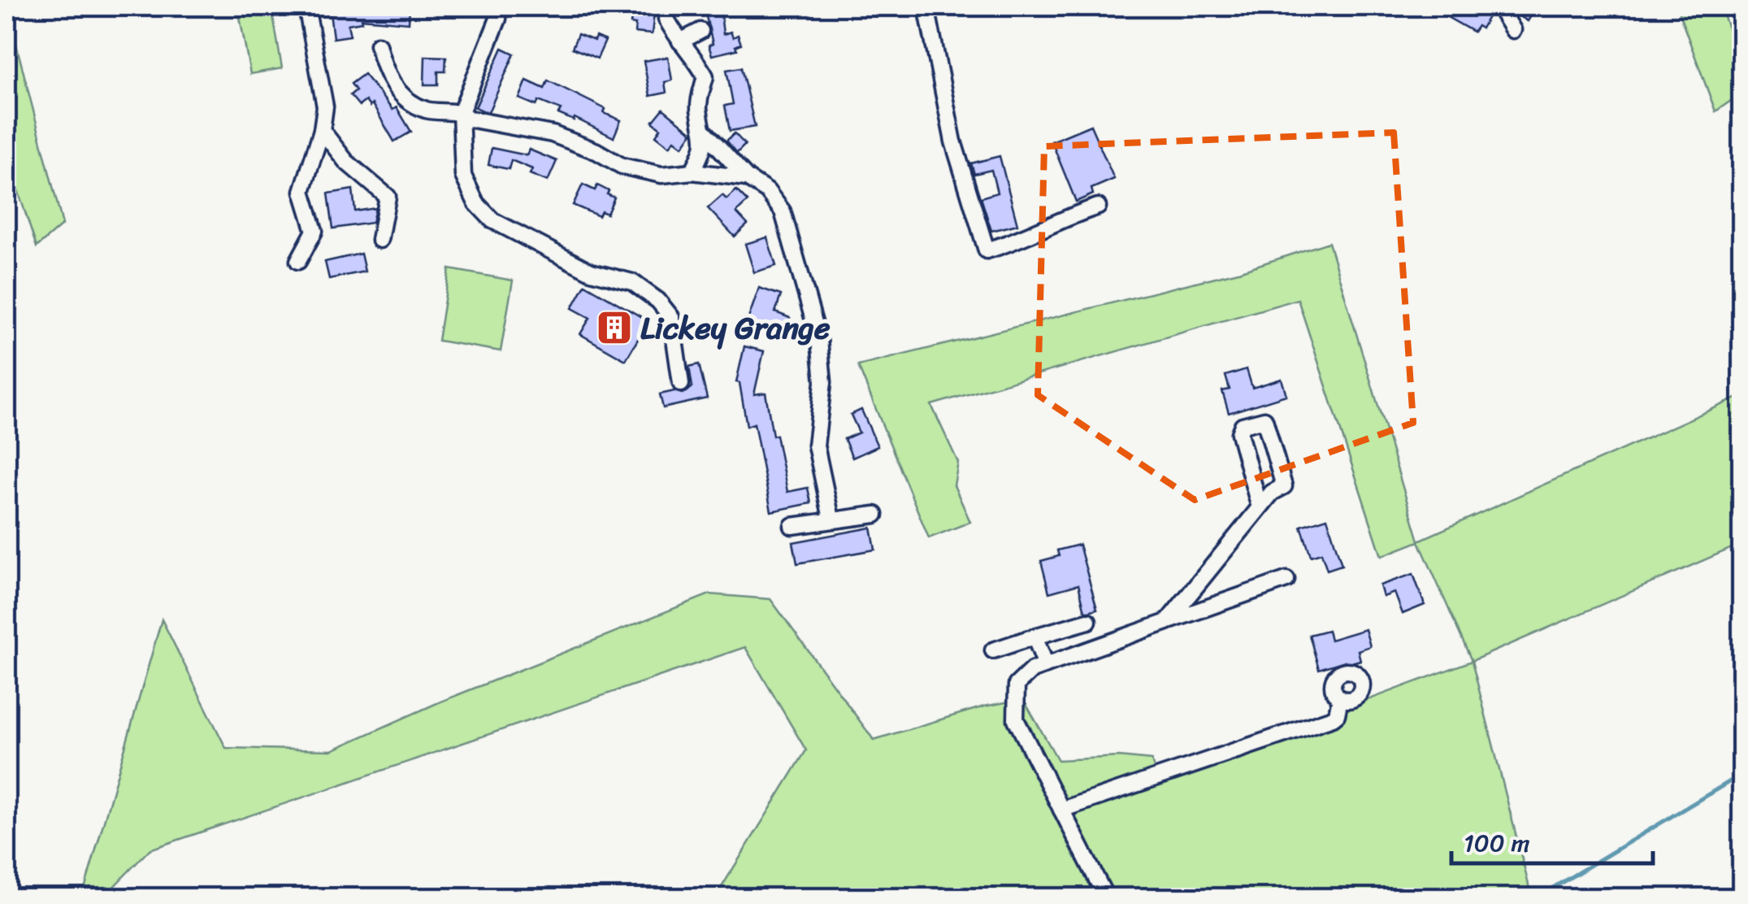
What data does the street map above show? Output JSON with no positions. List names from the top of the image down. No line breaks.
{"places":{"building":["Lickey Grange"]},"scale_bar":"100 m"}
